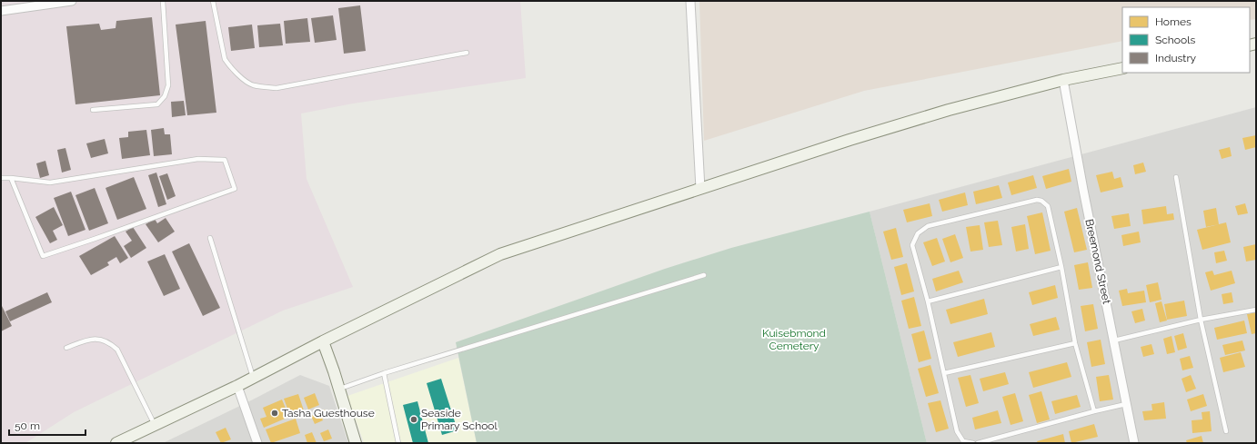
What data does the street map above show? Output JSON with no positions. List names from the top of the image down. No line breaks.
{"streets":{"street":["Breemond Street"]},"parks":["Kuisebmond Cemetery"],"places":["Tasha Guesthouse","Seaside Primary School"],"legend":["Homes","Schools","Industry"],"scale_bar":"50 m"}
